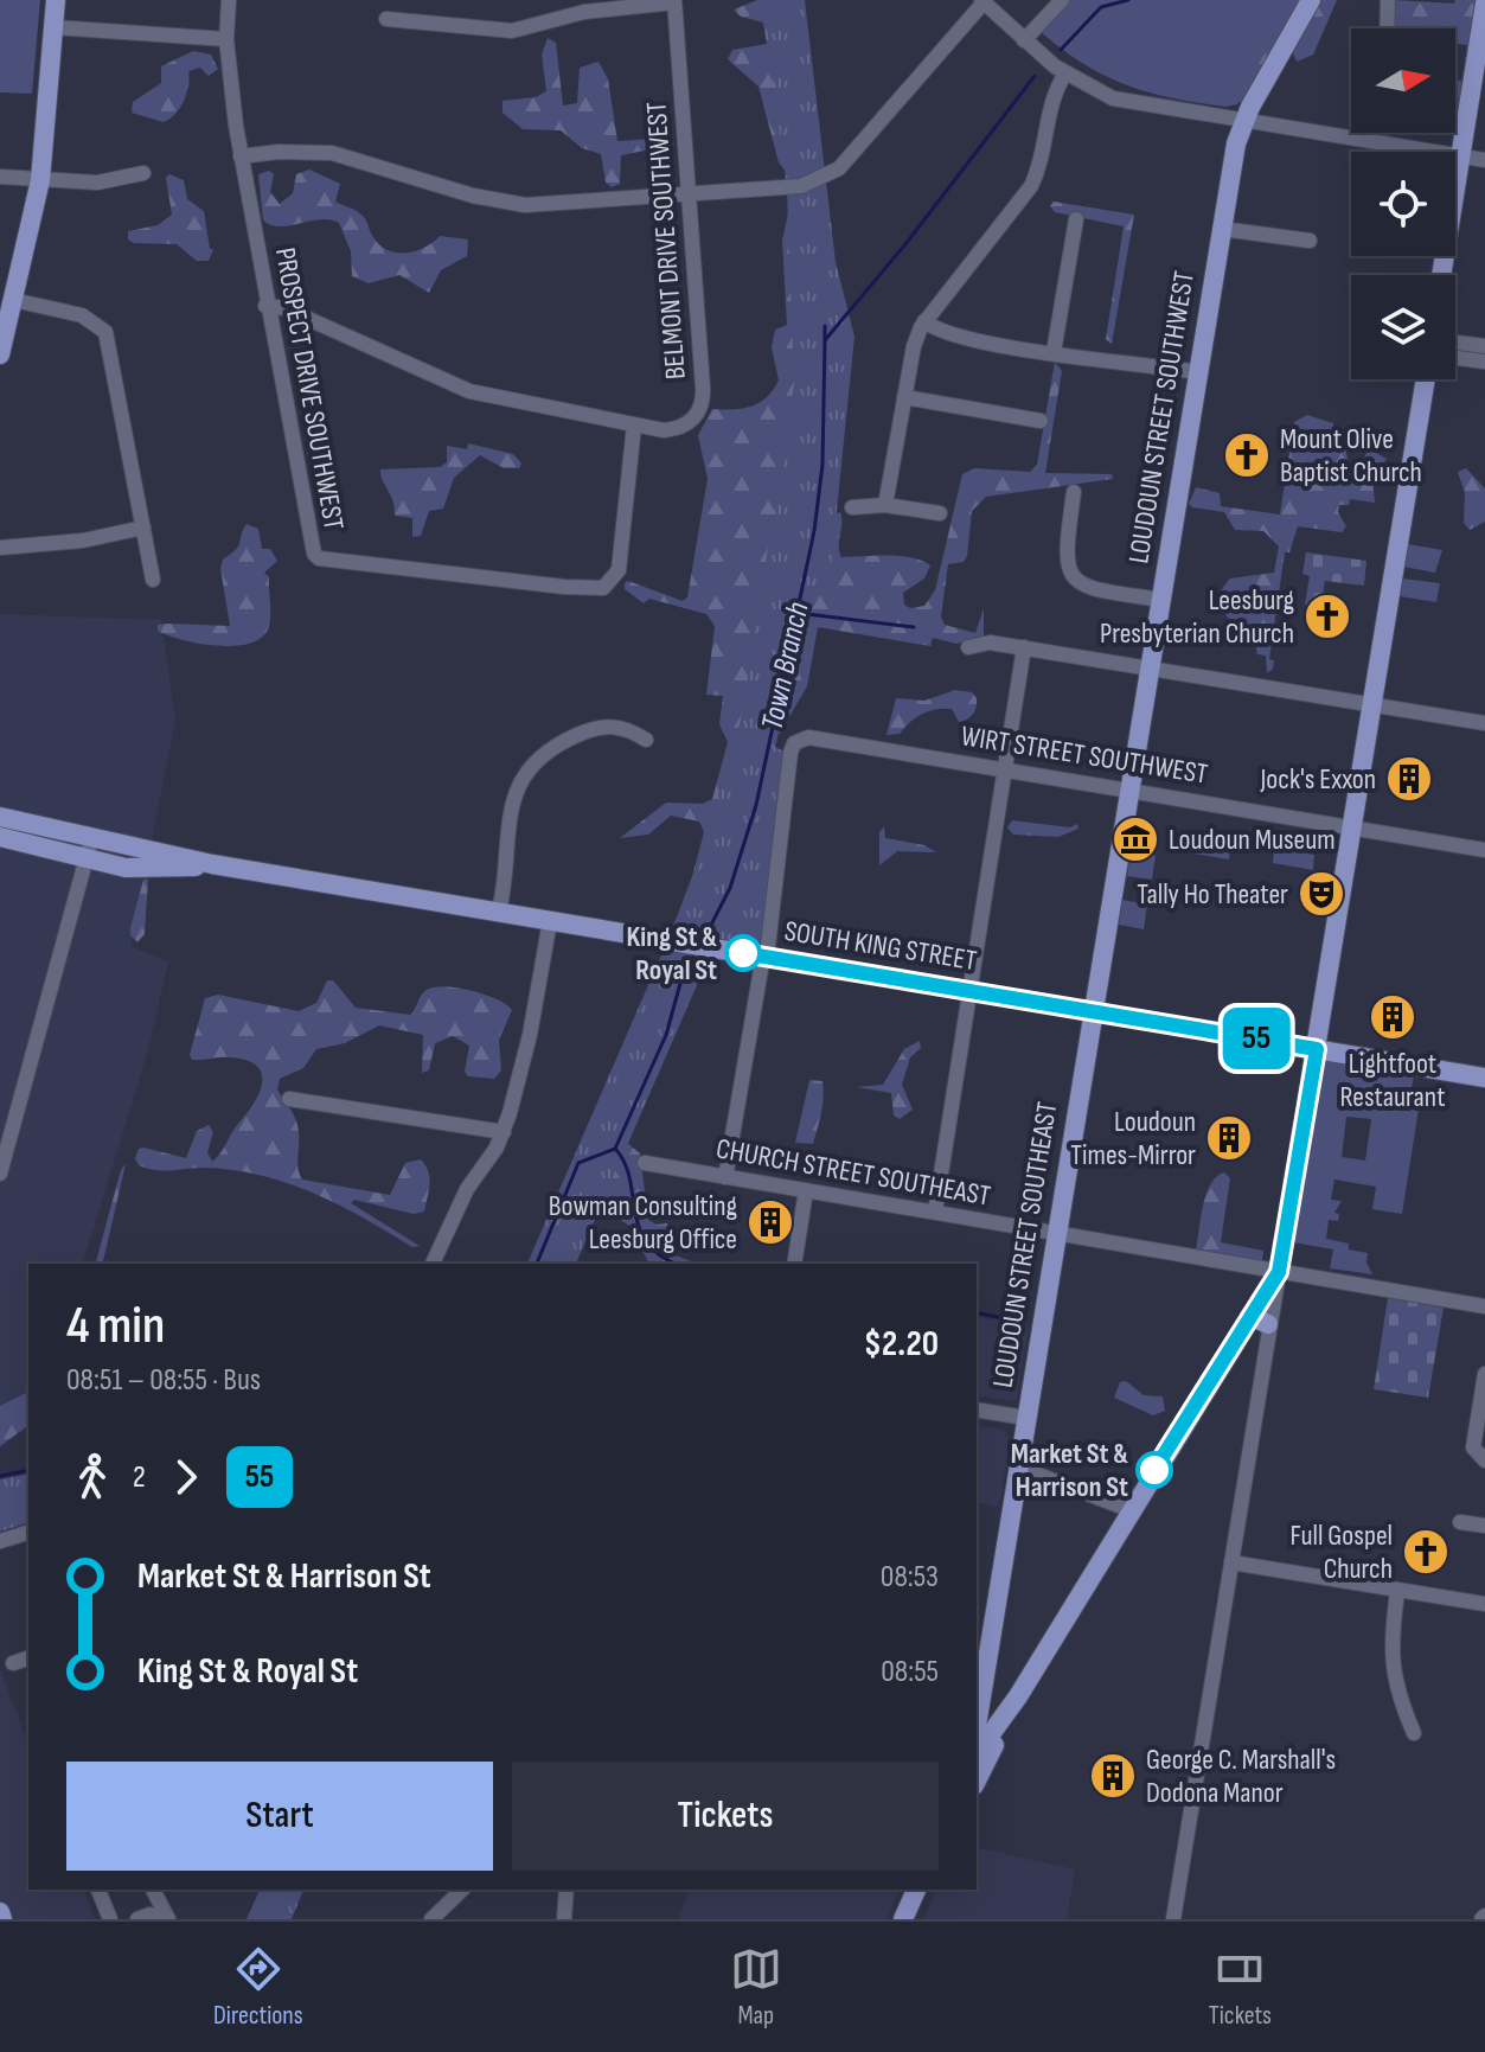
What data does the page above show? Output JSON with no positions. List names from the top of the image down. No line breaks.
{"streets":{"main road":["LOUDOUN STREET SOUTHWEST","SOUTH KING STREET","LOUDOUN STREET SOUTHEAST"],"street":["BELMONT DRIVE SOUTHWEST","PROSPECT DRIVE SOUTHWEST","WIRT STREET SOUTHWEST","CHURCH STREET SOUTHEAST"]},"crossings":[["BELMONT DRIVE SOUTHWEST","PROSPECT DRIVE SOUTHWEST"],["LOUDOUN STREET SOUTHWEST","WIRT STREET SOUTHWEST"],["LOUDOUN STREET SOUTHWEST","SOUTH KING STREET"],["LOUDOUN STREET SOUTHWEST","LOUDOUN STREET SOUTHEAST"],["WIRT STREET SOUTHWEST","SOUTH KING STREET"],["SOUTH KING STREET","LOUDOUN STREET SOUTHEAST"],["CHURCH STREET SOUTHEAST","LOUDOUN STREET SOUTHEAST"]],"water":["Town Branch"],"places":{"church":["Mount Olive Baptist Church","Leesburg Presbyterian Church","Full Gospel Church"],"building":["Jock's Exxon","Lightfoot Restaurant","Loudoun Times-Mirror","Bowman Consulting Leesburg Office","George C. Marshall's Dodona Manor"],"museum":["Loudoun Museum"],"theatre":["Tally Ho Theater"],"other":["King St & Royal St","Market St & Harrison St"]},"lines":["bus line 55"],"north":"right","page":{"on_map":"55","heading":["4 min","08:51 – 08:55 · Bus","$2.20"],"legs":["2","55"],"list":[{"name":"Market St & Harrison St","value":"08:53"},{"name":"King St & Royal St","value":"08:55"}],"buttons":["Start","Tickets"],"tabs":["Directions","Map","Tickets"]}}
